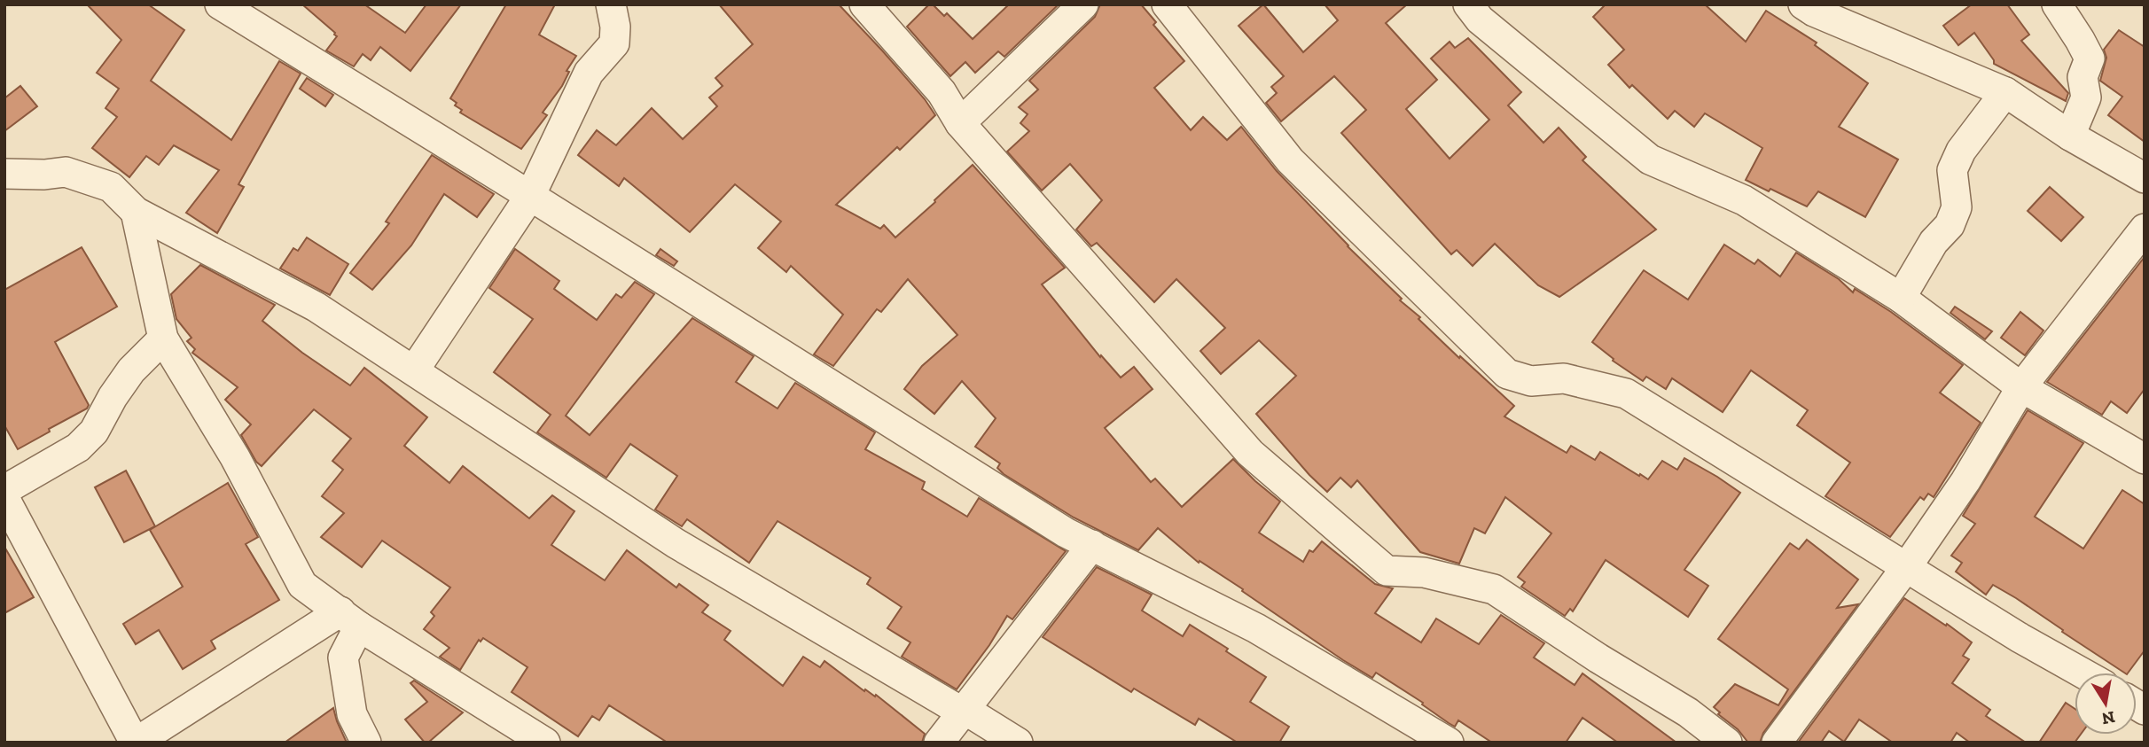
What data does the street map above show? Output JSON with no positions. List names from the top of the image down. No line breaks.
{"north":"bottom"}
